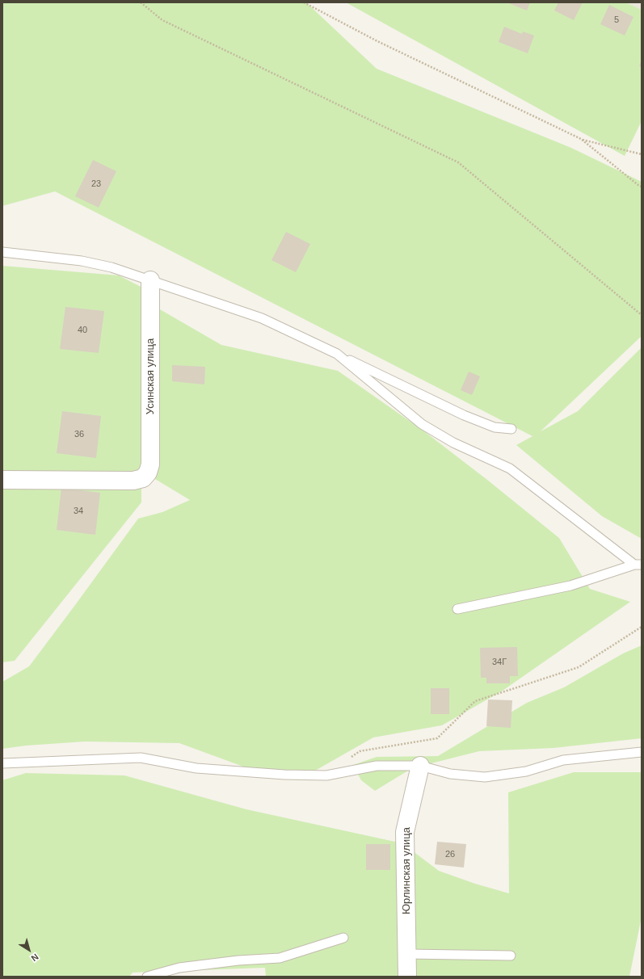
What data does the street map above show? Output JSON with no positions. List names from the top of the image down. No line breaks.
{"streets":{"street":["Усинская улица","Юрлинская улица"]},"house_numbers":["5","23","40","36","34","34Г","26"],"north":"bottom right"}
